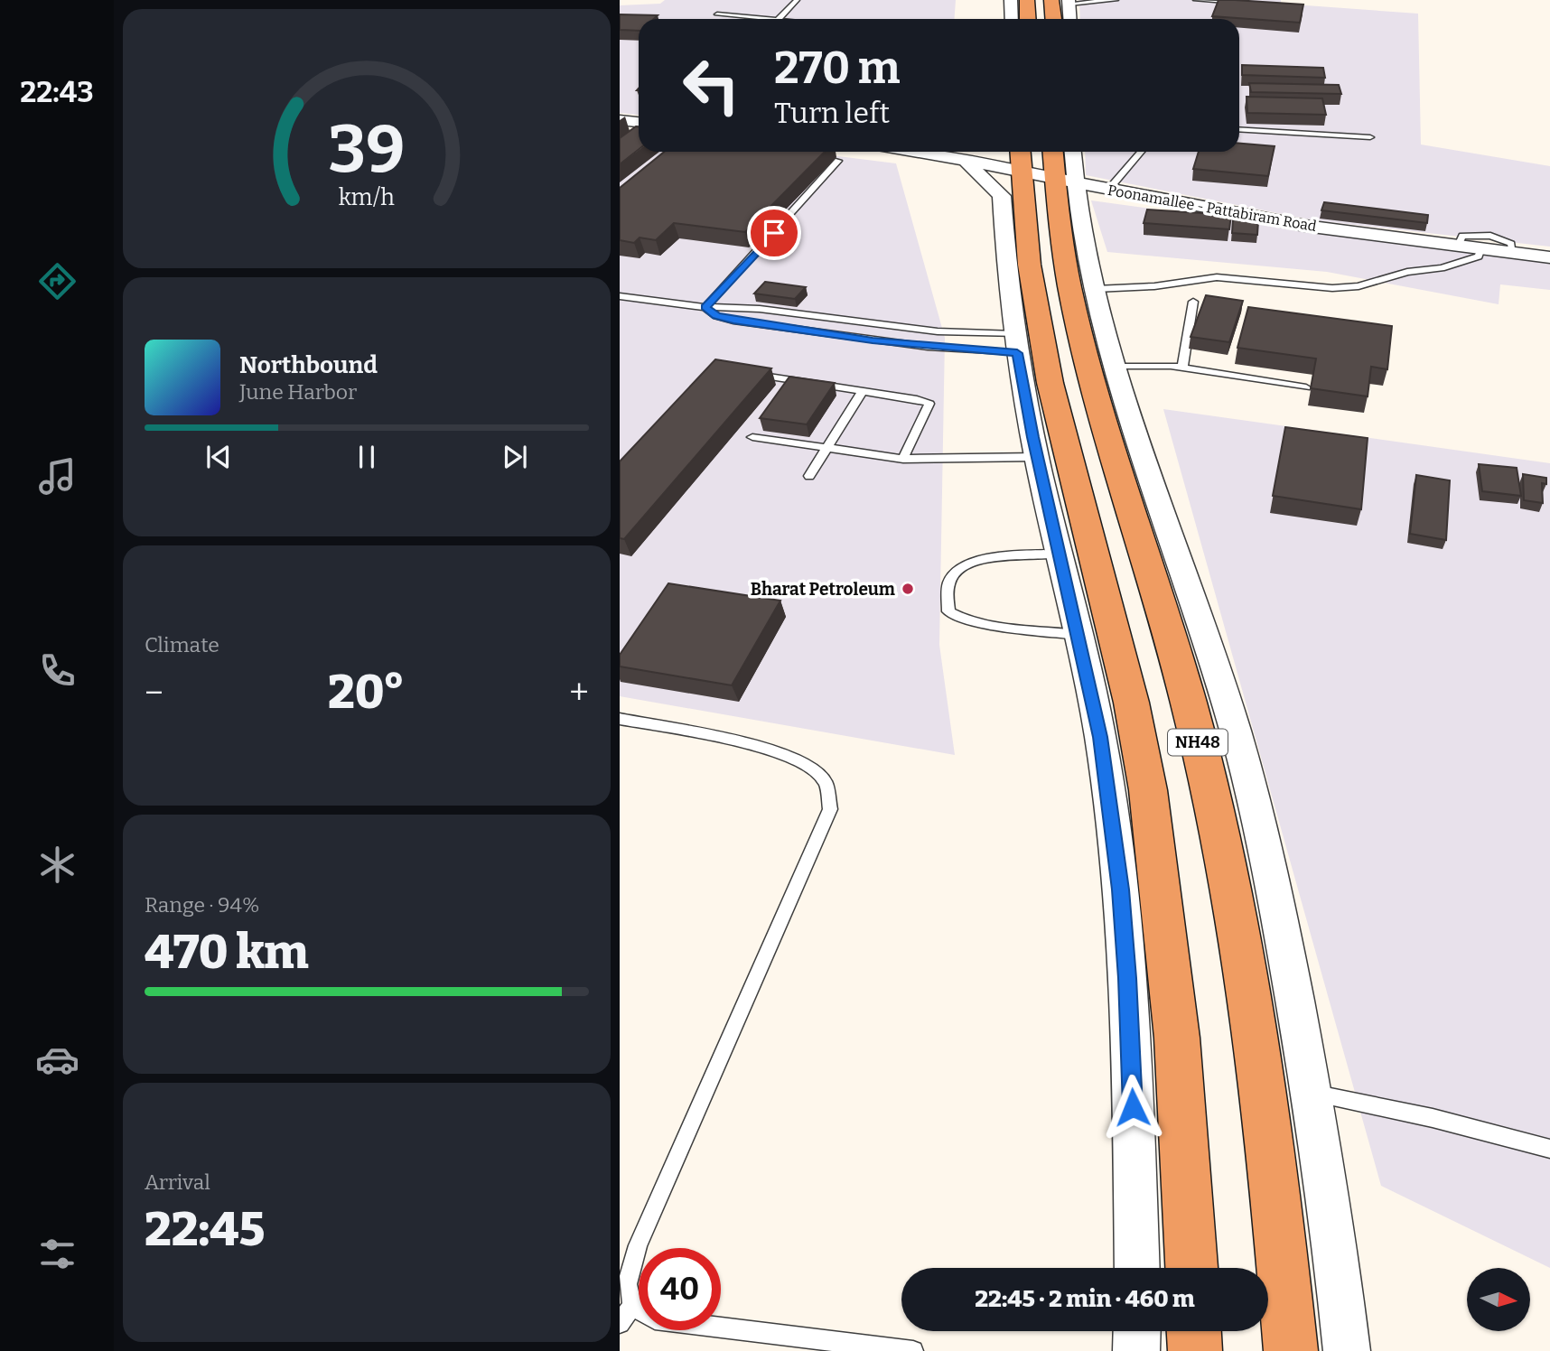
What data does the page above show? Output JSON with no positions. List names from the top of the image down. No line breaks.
{"streets":{"highway":["NH48"],"street":["Poonamallee - Pattabiram Road"]},"crossings":[["Poonamallee - Pattabiram Road","NH48"]],"places":["Bharat Petroleum"],"north":"right","page":{"tabs":"22:43","turn":["270 m","Turn left"],"song":["Northbound","June Harbor"],"tile":["Climate",["Range · 94%","470 km"],["Arrival","22:45"]],"heat":["−","20°","+"],"limit":"40","trip":"22:45 · 2 min · 460 m","gauge":["39","km/h"]}}
